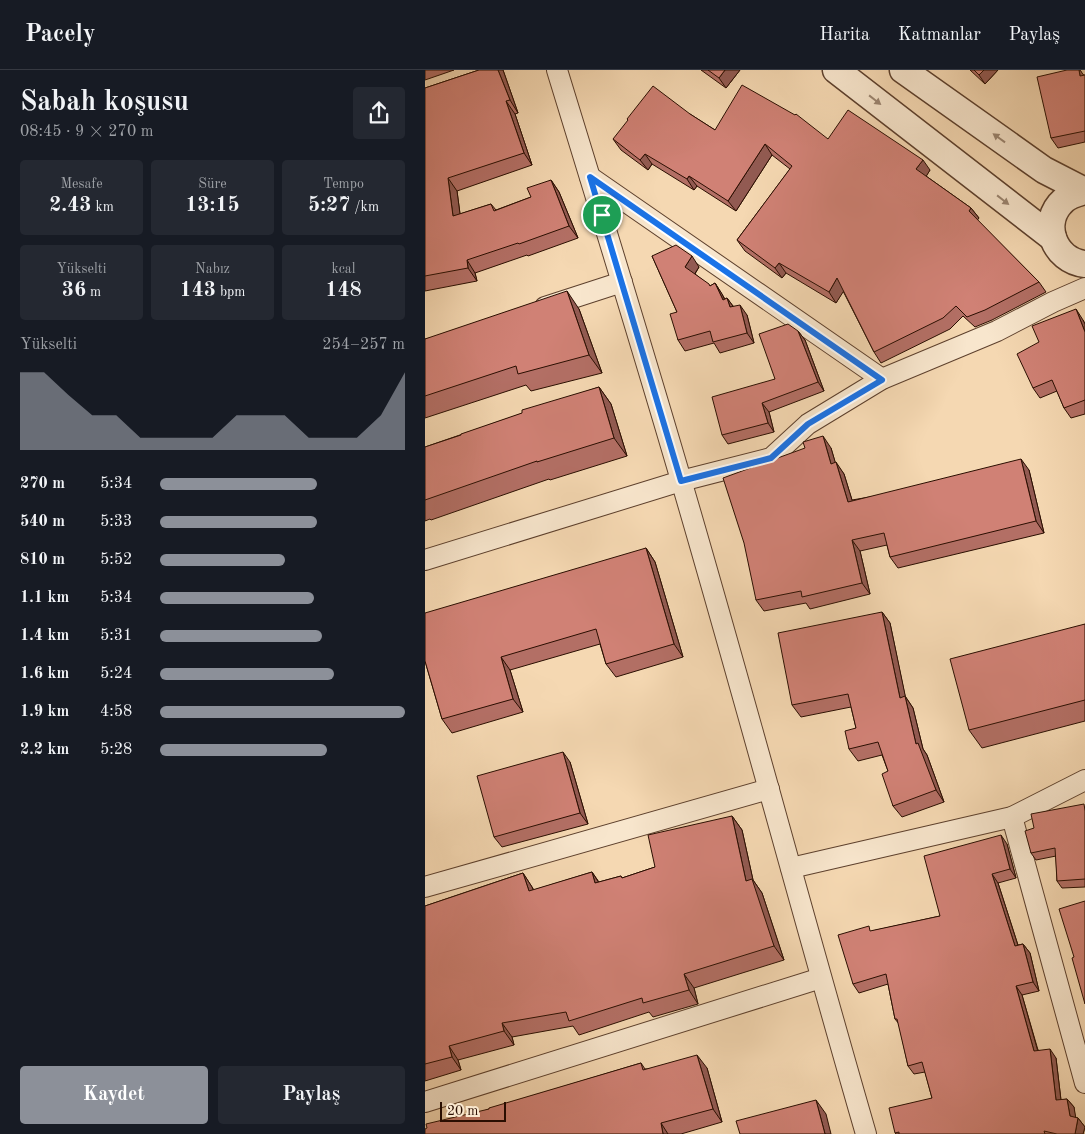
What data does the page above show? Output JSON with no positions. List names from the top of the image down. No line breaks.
{"scale_bar":"20 m","page":{"header":"Pacely","nav":["Harita","Katmanlar","Paylaş"],"heading":["Sabah koşusu","08:45 · 9 × 270 m"],"stats":[["Mesafe","2.43 km"],["Süre","13:15"],["Tempo","5:27 /km"],["Yükselti","36 m"],["Nabız","143 bpm"],["kcal","148"]],"chart":["Yükselti","254–257 m"],"list":[{"name":"270 m","note":"5:34"},{"name":"540 m","note":"5:33"},{"name":"810 m","note":"5:52"},{"name":"1.1 km","note":"5:34"},{"name":"1.4 km","note":"5:31"},{"name":"1.6 km","note":"5:24"},{"name":"1.9 km","note":"4:58"},{"name":"2.2 km","note":"5:28"}],"buttons":["Kaydet","Paylaş"],"scale":"20 m"}}
